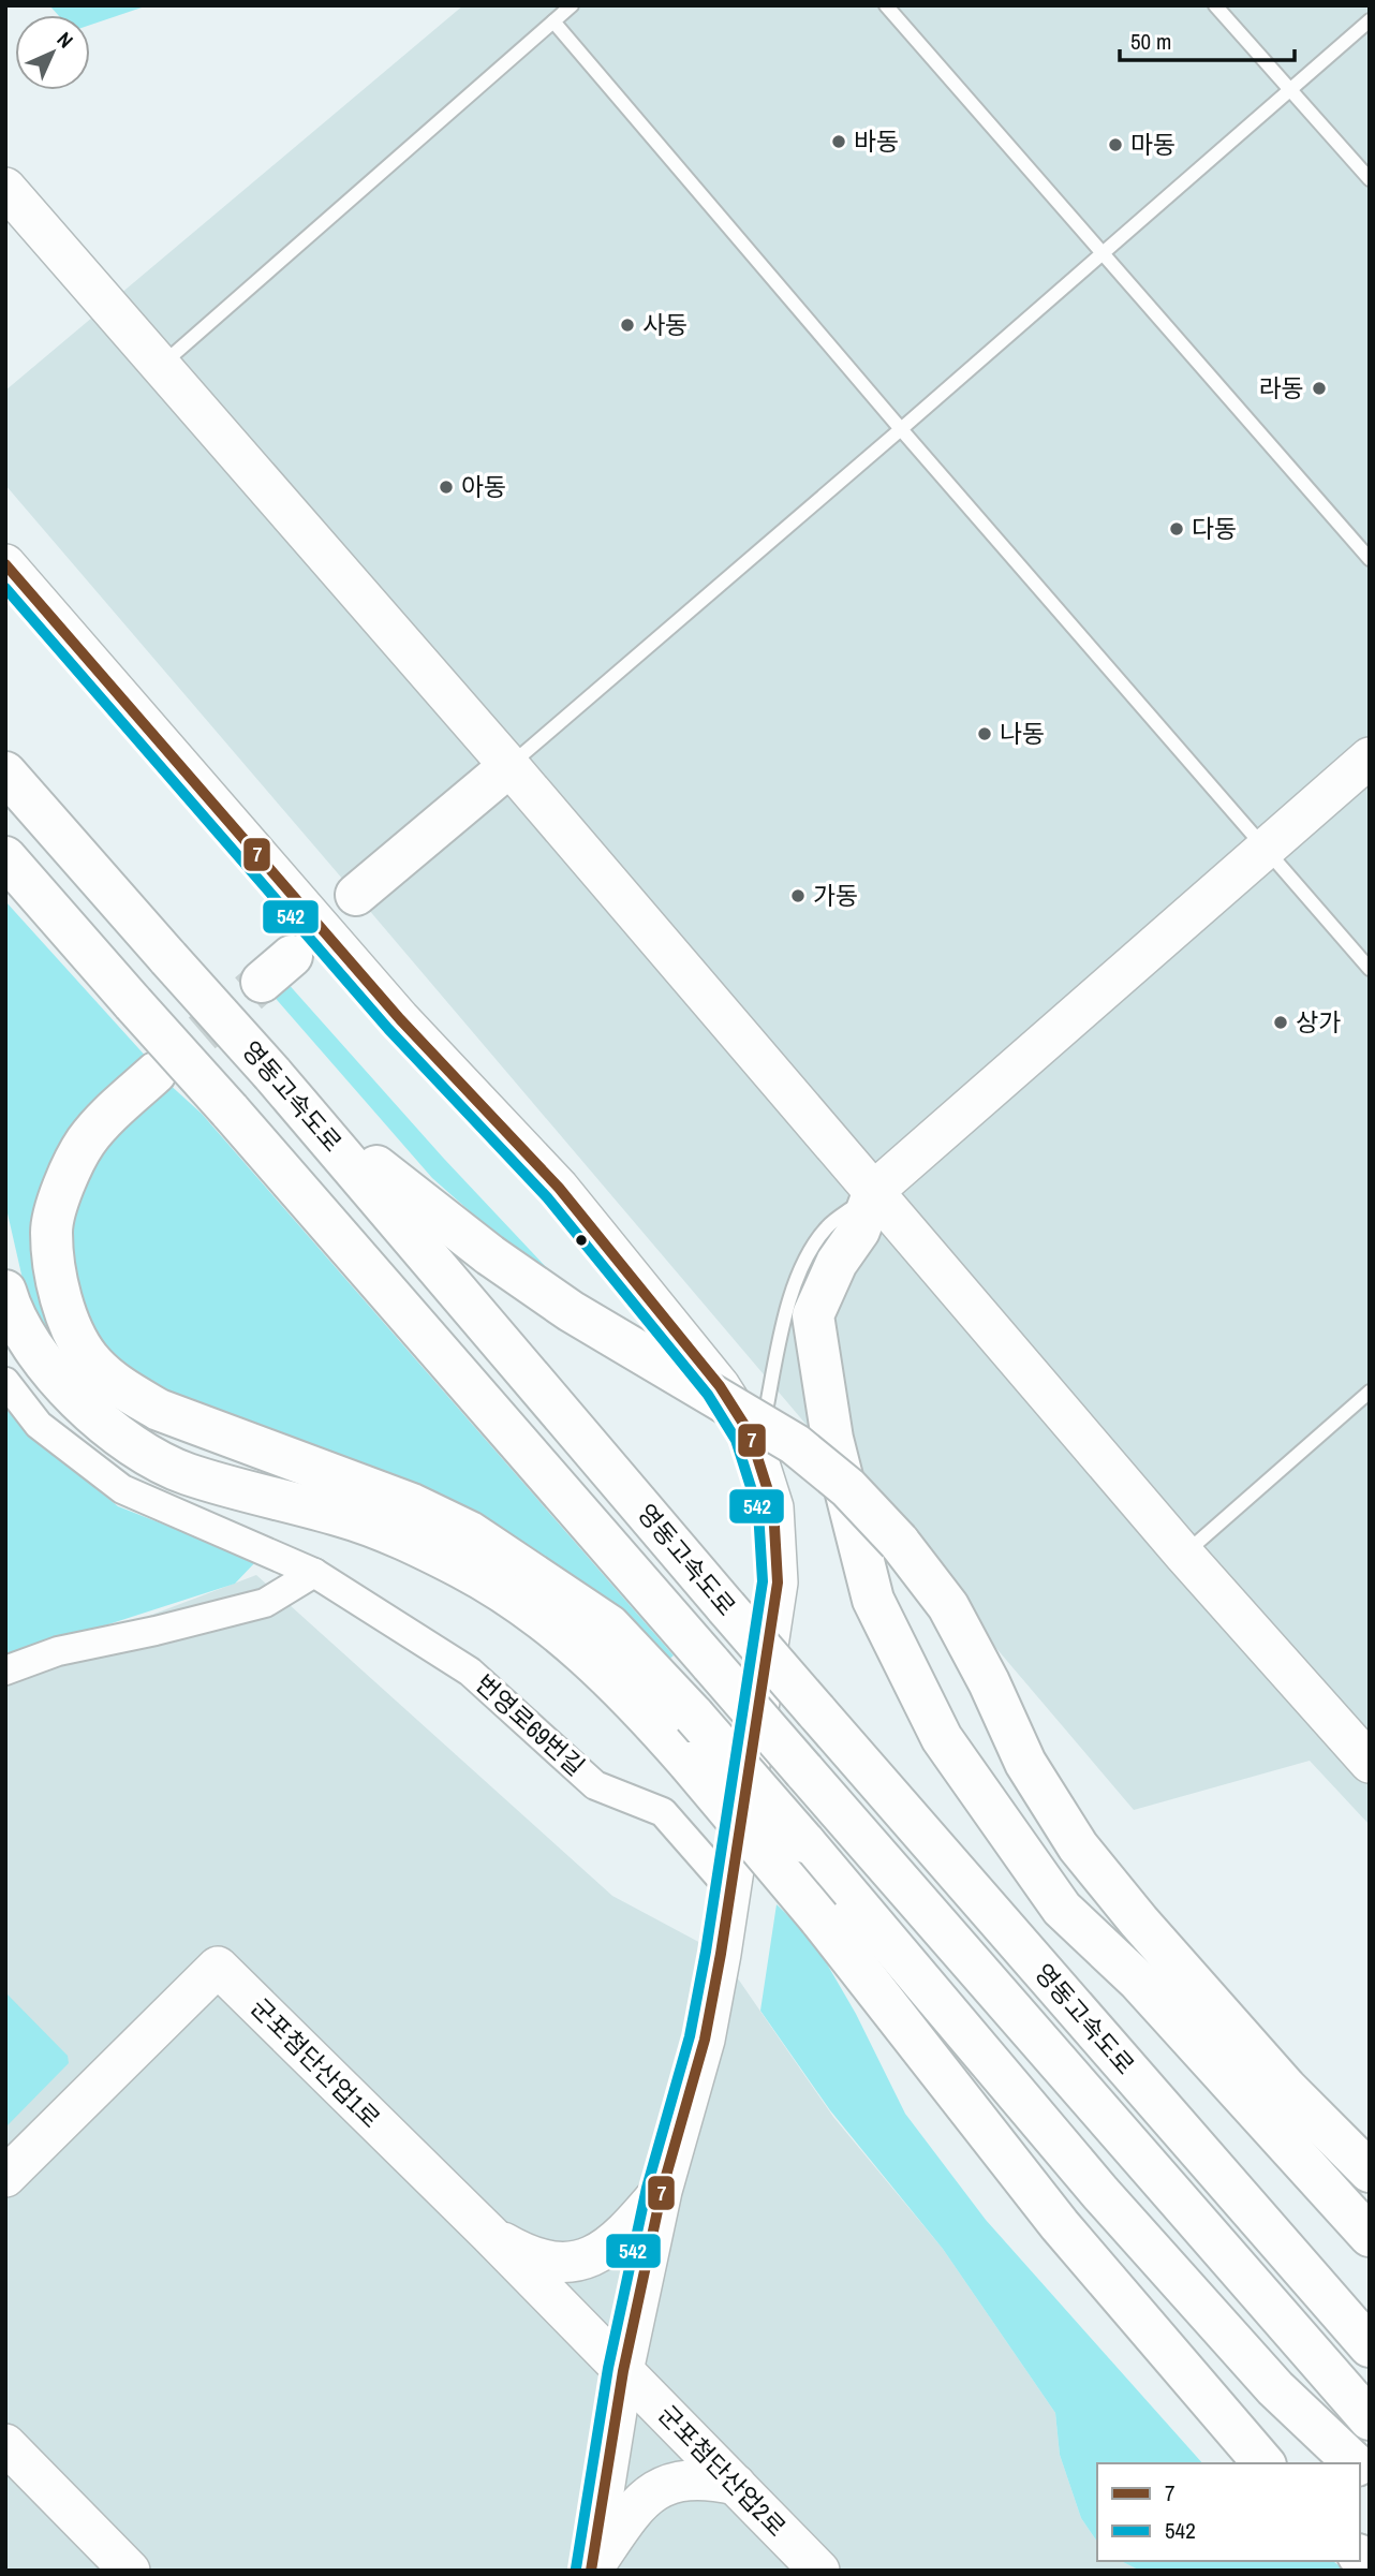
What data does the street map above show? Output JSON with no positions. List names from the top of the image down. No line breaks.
{"streets":{"highway":["영동고속도로"],"street":["번영로69번길","군포첨단산업1로","군포첨단산업2로"]},"crossings":[["군포첨단산업1로","군포첨단산업2로"]],"places":["바동","마동","사동","라동","아동","다동","나동","가동","상가"],"lines":["transit line 7","transit line 542"],"legend":["7","542"],"scale_bar":"50 m","north":"top right"}
